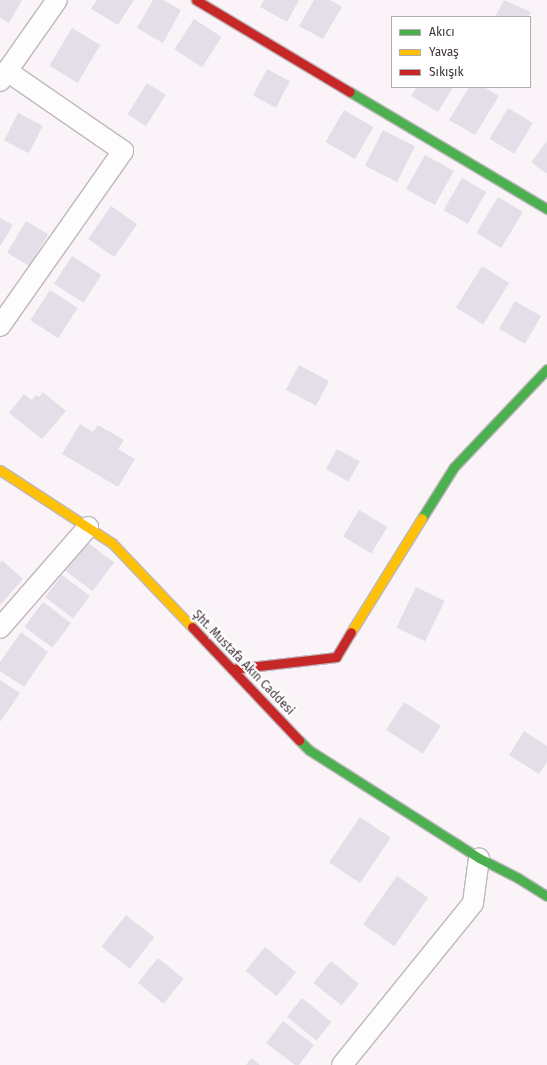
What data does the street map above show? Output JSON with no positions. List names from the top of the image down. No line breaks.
{"streets":{"street":["Şht. Mustafa Akın Caddesi"]},"legend":["Akıcı","Yavaş","Sıkışık"]}
